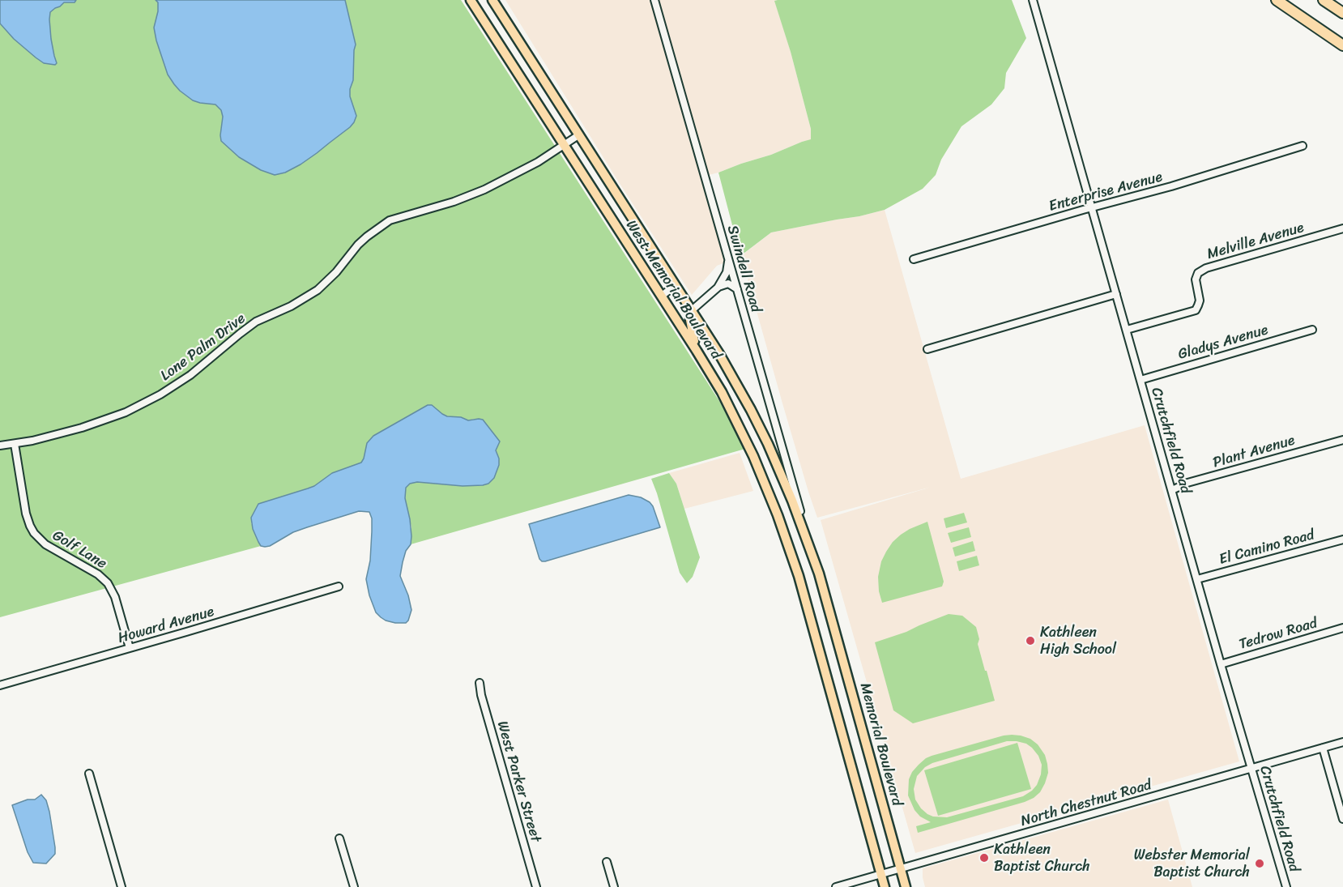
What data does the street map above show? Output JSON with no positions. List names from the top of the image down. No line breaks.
{"streets":{"main road":["West Memorial Boulevard","Memorial Boulevard"],"street":["Enterprise Avenue","Melville Avenue","Swindell Road","Gladys Avenue","Lone Palm Drive","Crutchfield Road","Plant Avenue","El Camino Road","Golf Lane","Howard Avenue","Tedrow Road","West Parker Street","North Chestnut Road"]},"crossings":[["Enterprise Avenue","Crutchfield Road"],["Melville Avenue","Crutchfield Road"],["Swindell Road","West Memorial Boulevard"],["West Memorial Boulevard","Lone Palm Drive"],["West Memorial Boulevard","Memorial Boulevard"],["West Memorial Boulevard","North Chestnut Road"],["Gladys Avenue","Crutchfield Road"],["Lone Palm Drive","Golf Lane"],["Crutchfield Road","Plant Avenue"],["Crutchfield Road","El Camino Road"],["Crutchfield Road","Tedrow Road"],["Crutchfield Road","North Chestnut Road"],["Golf Lane","Howard Avenue"],["Memorial Boulevard","North Chestnut Road"]],"places":["Kathleen High School","Kathleen Baptist Church","Webster Memorial Baptist Church"]}
